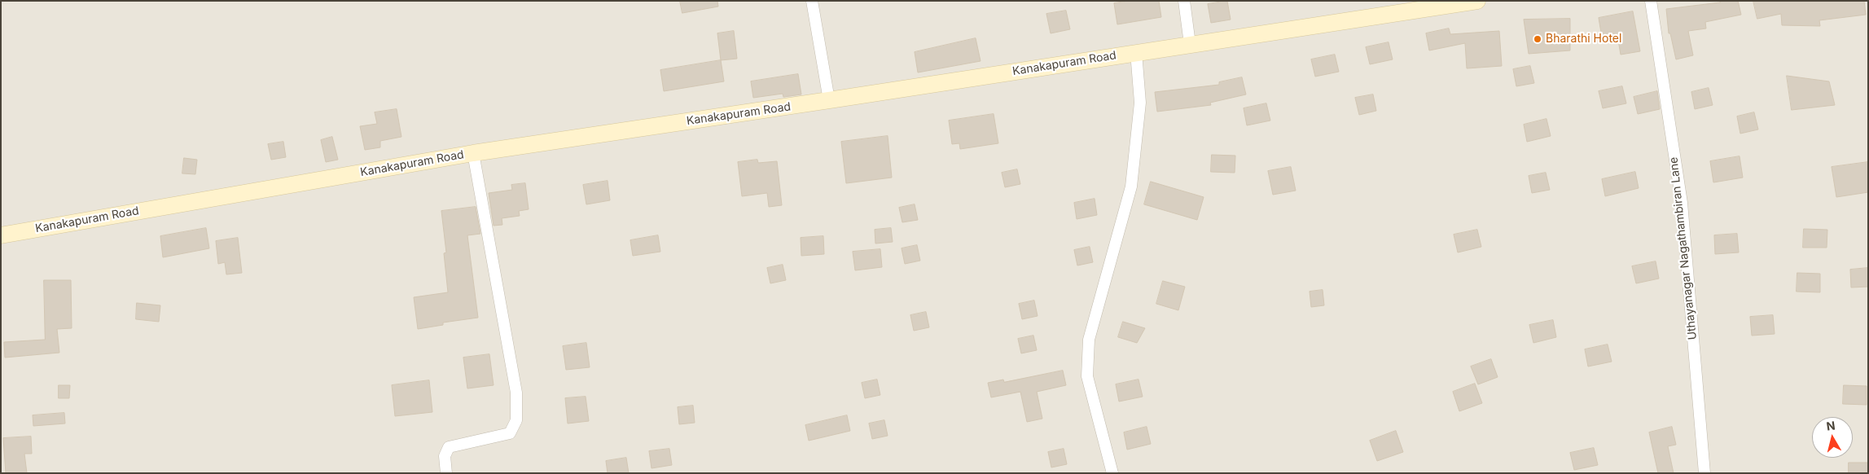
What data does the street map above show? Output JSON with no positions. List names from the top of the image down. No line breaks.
{"streets":{"street":["Kanakapuram Road","Uthayanagar Nagathambiran Lane"]},"places":["Bharathi Hotel"],"north":"top"}
